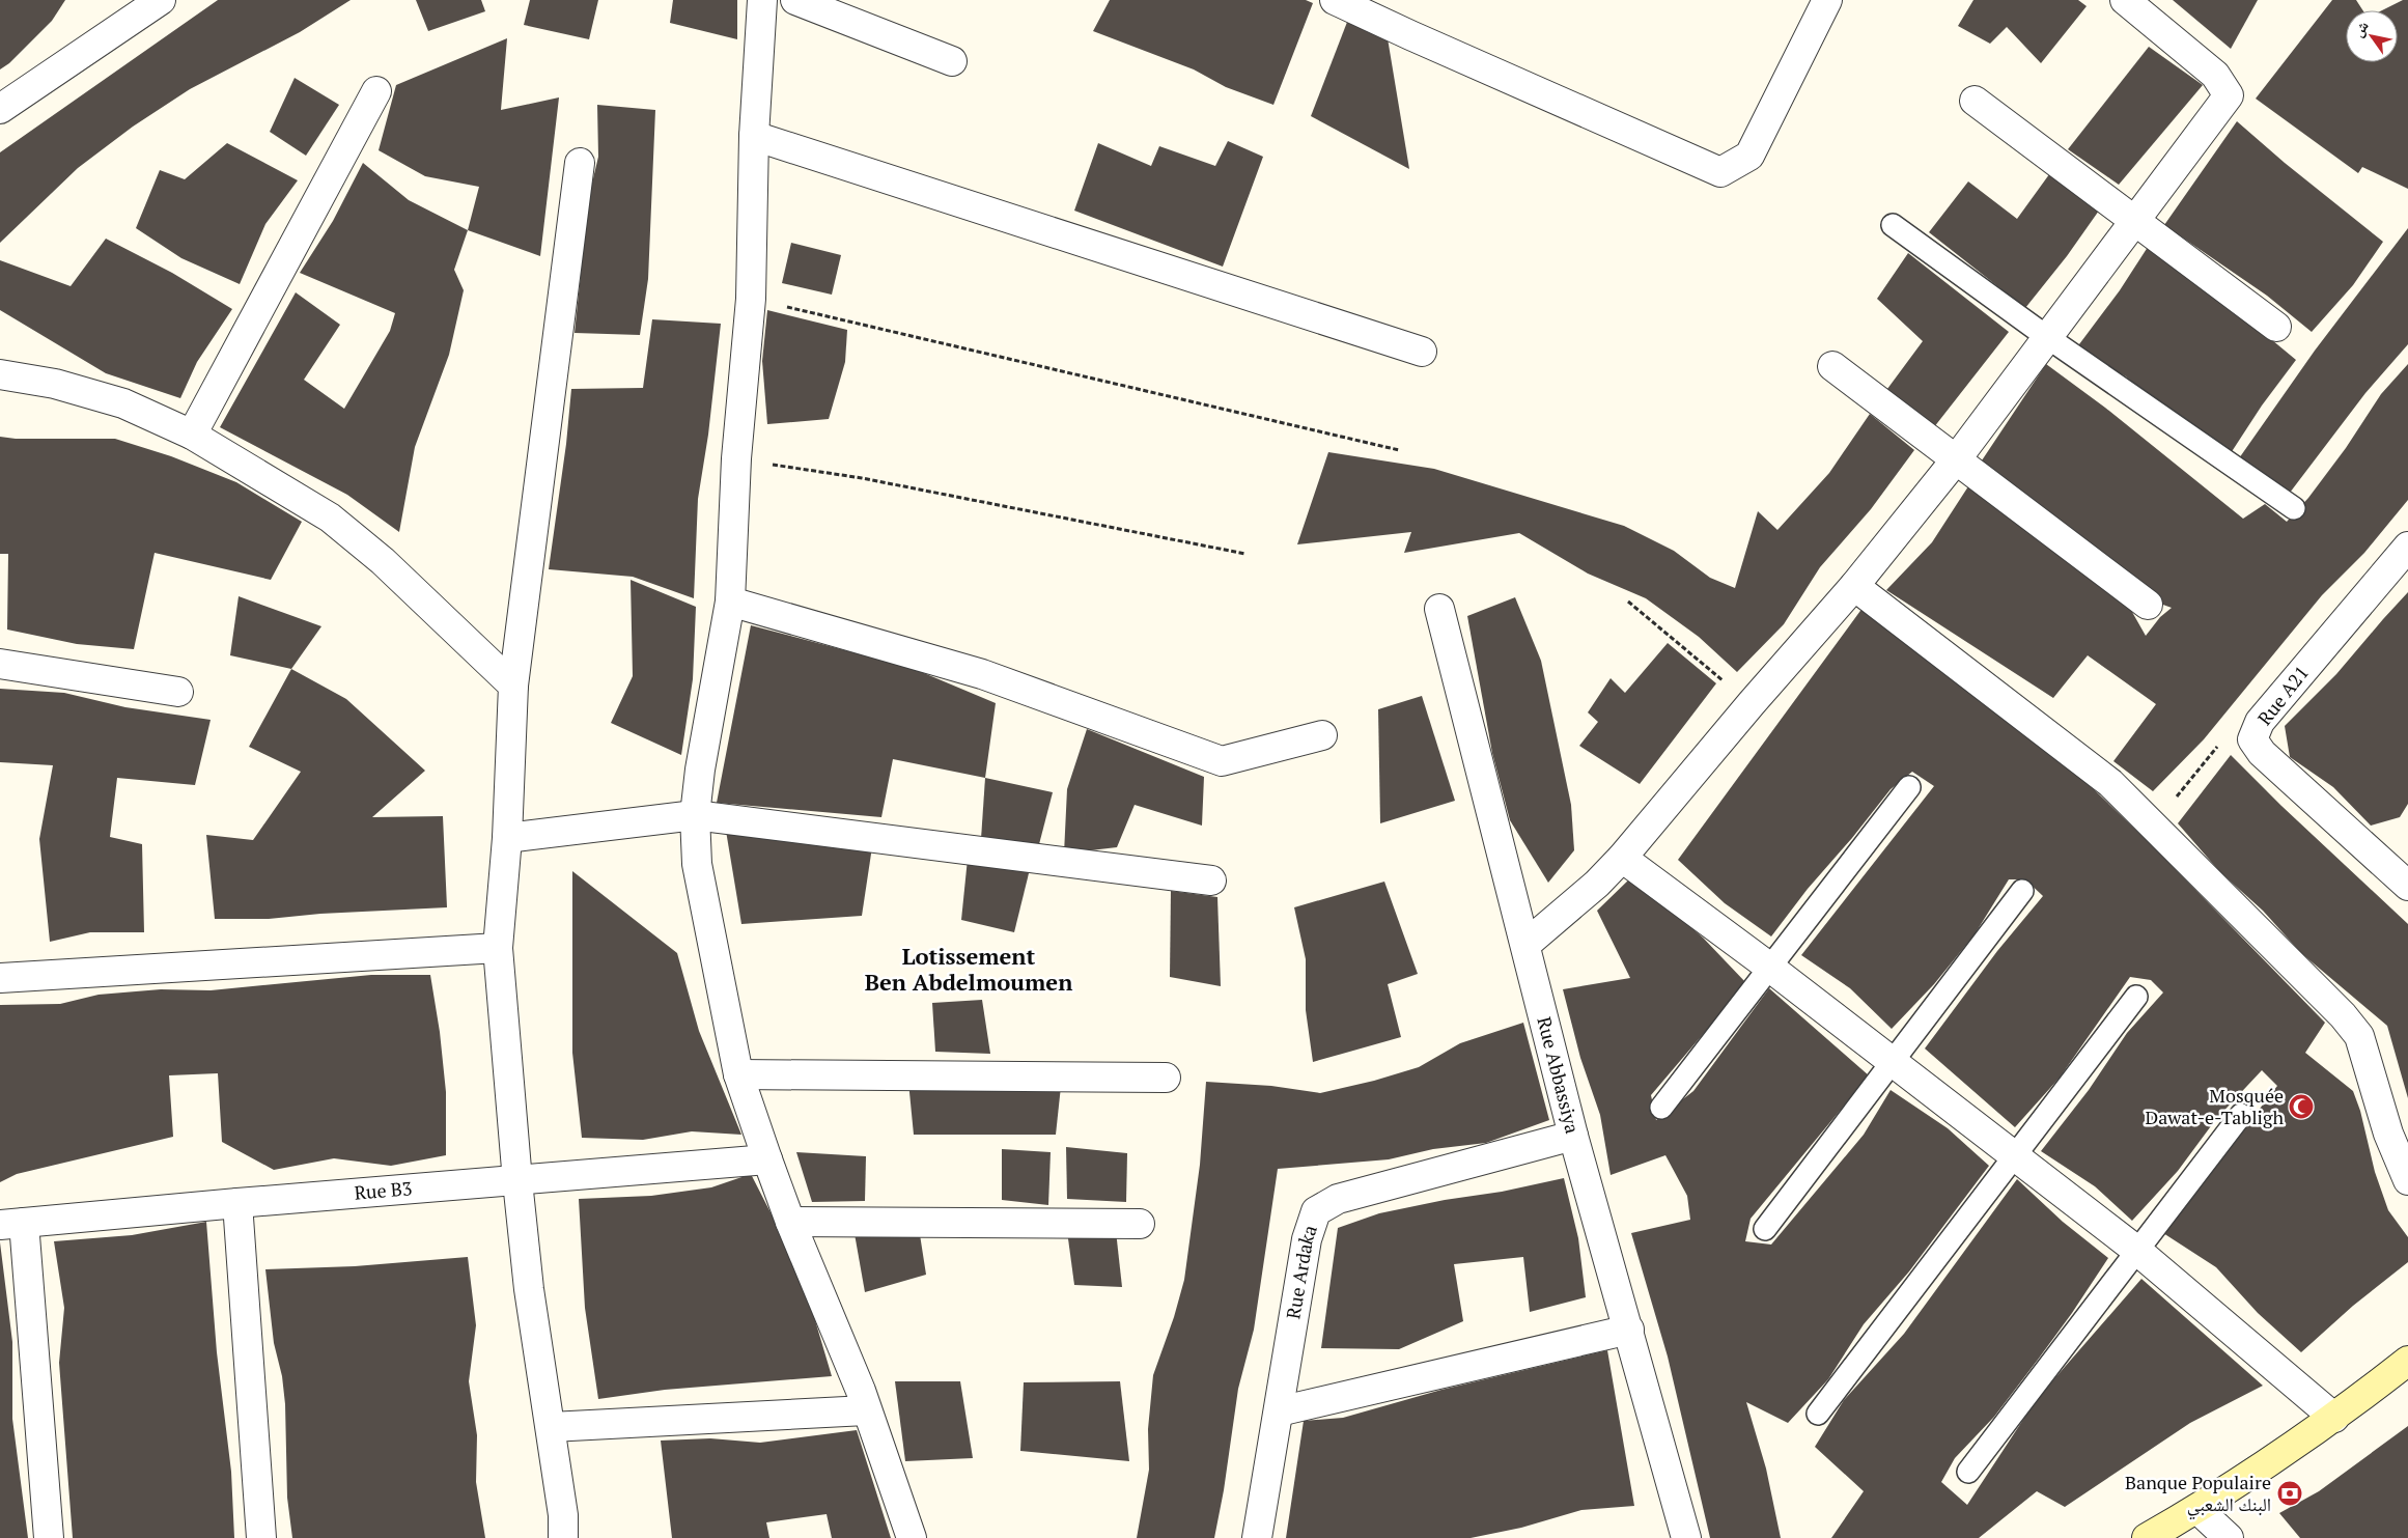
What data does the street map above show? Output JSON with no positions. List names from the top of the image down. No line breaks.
{"streets":{"street":["Rue A21","Rue Abbassiya","Rue B3","Rue Ardaka"]},"crossings":[["Rue Abbassiya","Rue Ardaka"]],"districts":["Lotissement Ben Abdelmoumen"],"places":{"mosque":["Mosquée Dawat-e-Tabligh"],"bank":["Banque Populaire البنك الشعبي"]},"north":"top left"}
